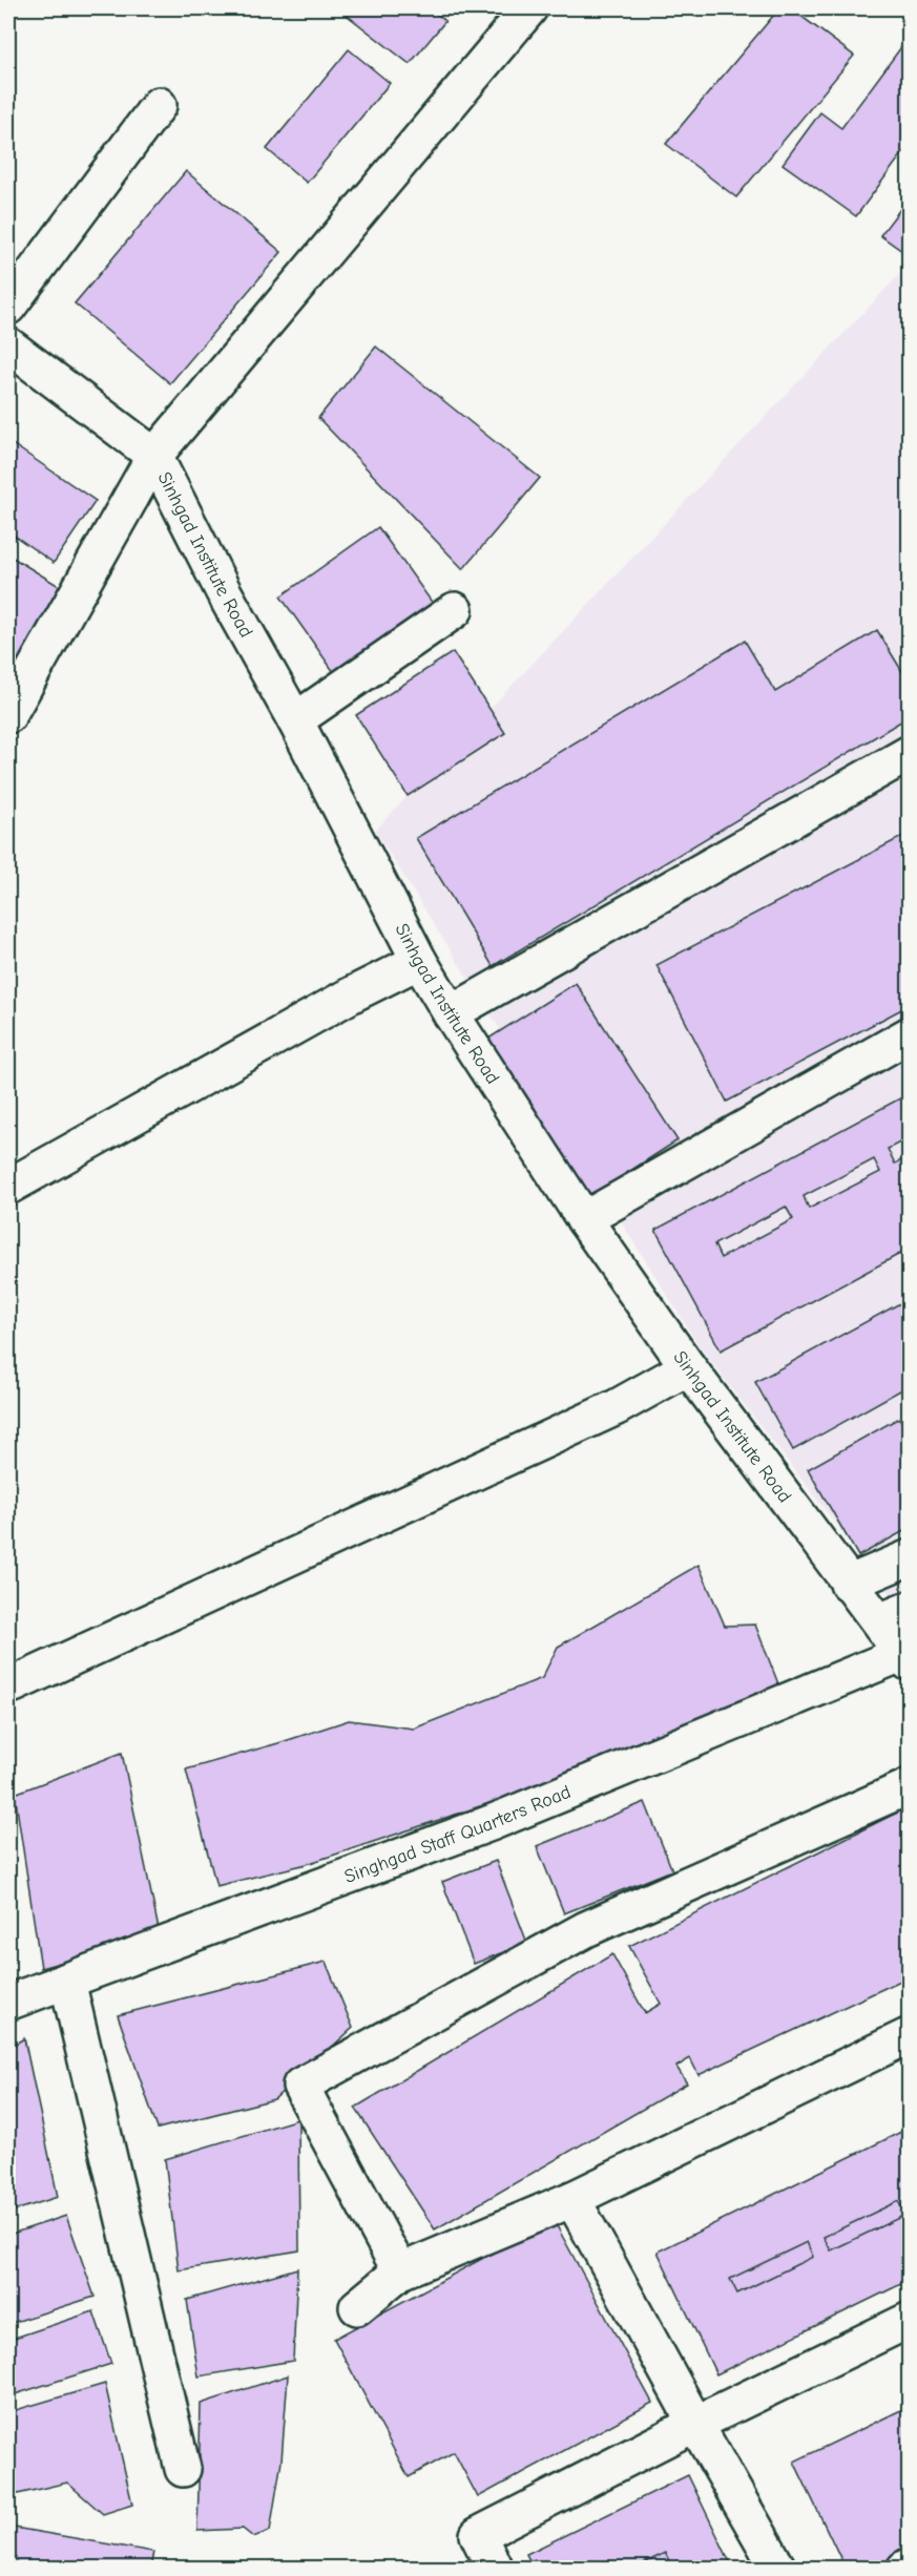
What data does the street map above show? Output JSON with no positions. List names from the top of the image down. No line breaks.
{"streets":{"street":["Sinhgad Institute Road","Singhgad Staff Quarters Road"]},"crossings":[["Sinhgad Institute Road","Singhgad Staff Quarters Road"]]}
